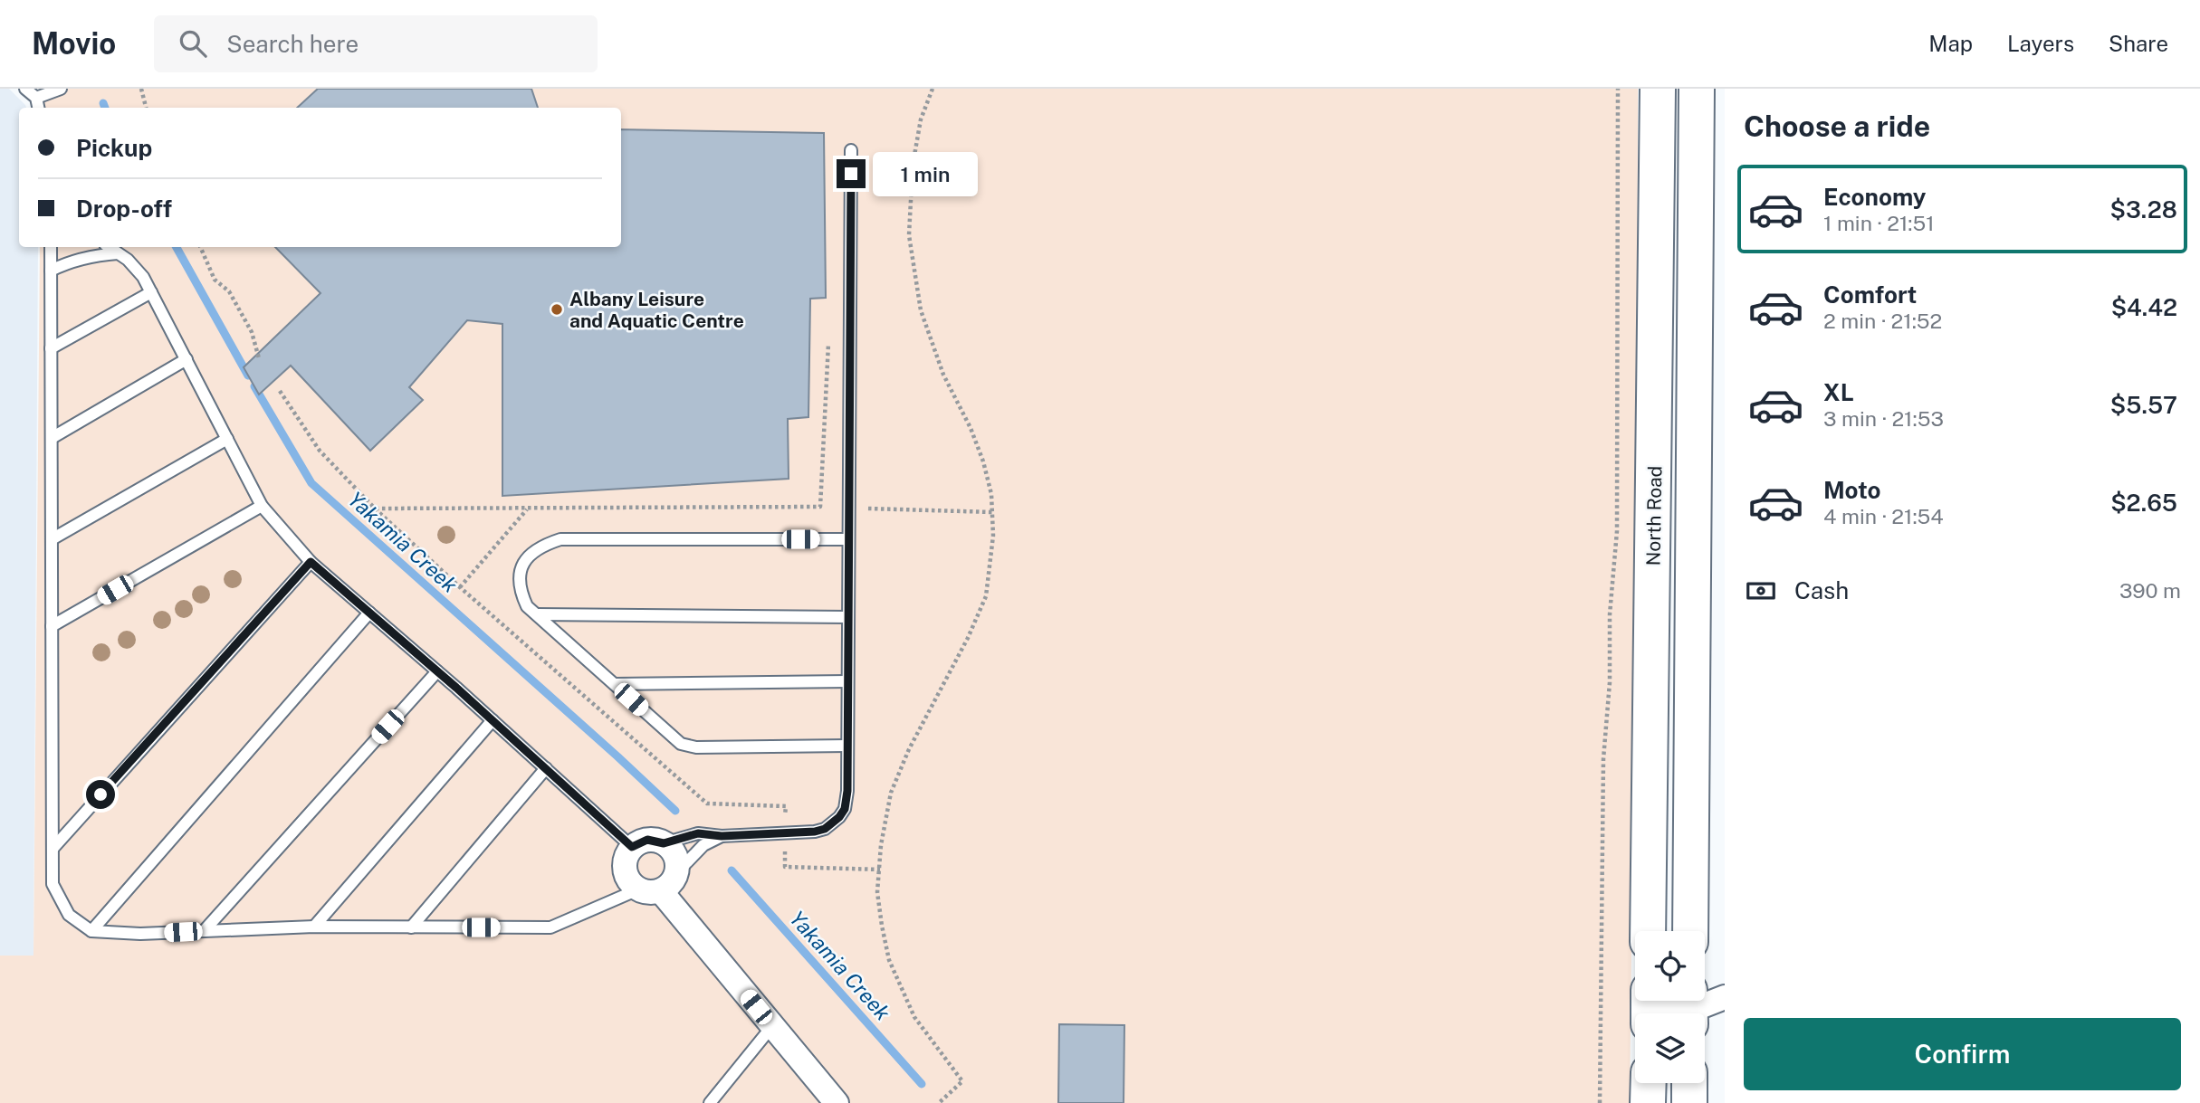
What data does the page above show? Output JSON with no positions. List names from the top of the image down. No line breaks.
{"streets":{"main road":["North Road"]},"water":["Yakamia Creek"],"places":["Albany Leisure and Aquatic Centre"],"page":{"header":"Movio","search":"Search here","nav":["Map","Layers","Share"],"heading":"Choose a ride","banner":["Pickup","Drop-off"],"bubble":"1 min","list":[{"name":"Economy","note":"1 min · 21:51","value":"$3.28"},{"name":"Comfort","note":"2 min · 21:52","value":"$4.42"},{"name":"XL","note":"3 min · 21:53","value":"$5.57"},{"name":"Moto","note":"4 min · 21:54","value":"$2.65"}],"pay":["Cash","390 m"],"buttons":"Confirm"}}
